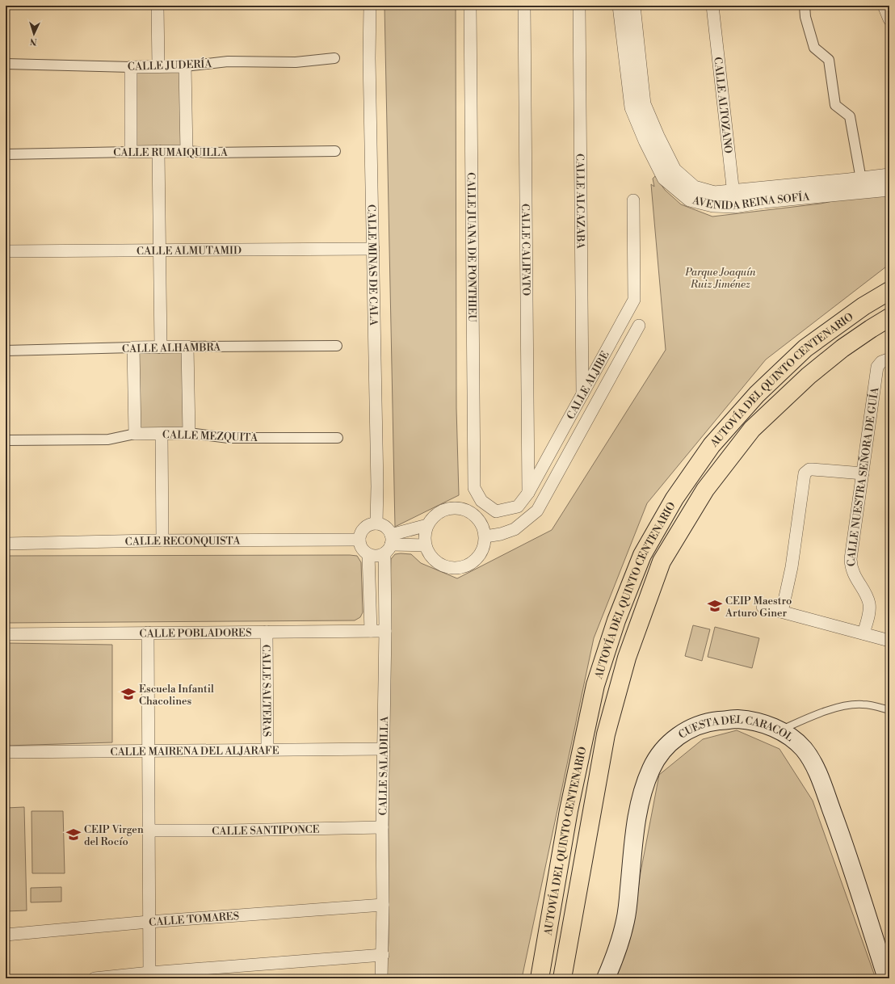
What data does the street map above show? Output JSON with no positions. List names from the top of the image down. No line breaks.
{"streets":{"highway":["AUTOVÍA DEL QUINTO CENTENARIO"],"main road":["CUESTA DEL CARACOL"],"street":["CALLE JUDERÍA","CALLE ALTOZANO","CALLE RUMAIQUILLA","AVENIDA REINA SOFÍA","CALLE ALCAZABA","CALLE JUANA DE PONTHIEU","CALLE ALMUTAMID","CALLE CALIFATO","CALLE MINAS DE CALA","CALLE ALHAMBRA","CALLE ALJIBE","CALLE MEZQUITA","CALLE NUESTRA SEÑORA DE GUÍA","CALLE RECONQUISTA","CALLE POBLADORES","CALLE SALTERAS","CALLE MAIRENA DEL ALJARAFE","CALLE SALADILLA","CALLE SANTIPONCE","CALLE TOMARES"]},"crossings":[["CALLE ALTOZANO","AVENIDA REINA SOFÍA"],["CALLE ALCAZABA","CALLE ALJIBE"],["CALLE JUANA DE PONTHIEU","CALLE ALJIBE"],["CALLE ALMUTAMID","CALLE MINAS DE CALA"],["CALLE CALIFATO","CALLE ALJIBE"],["CALLE MINAS DE CALA","CALLE RECONQUISTA"],["CALLE MINAS DE CALA","CALLE SALADILLA"],["CALLE RECONQUISTA","CALLE SALADILLA"],["CALLE POBLADORES","CALLE SALTERAS"],["CALLE POBLADORES","CALLE SALADILLA"],["CALLE SALTERAS","CALLE MAIRENA DEL ALJARAFE"],["CALLE MAIRENA DEL ALJARAFE","CALLE SALADILLA"],["CALLE SALADILLA","CALLE SANTIPONCE"],["CALLE SALADILLA","CALLE TOMARES"]],"parks":["Parque Joaquín Ruiz Jiménez"],"places":{"school or university":["CEIP Maestro Arturo Giner","Escuela Infantil Chacolines","CEIP Virgen del Rocío"]},"north":"bottom"}
